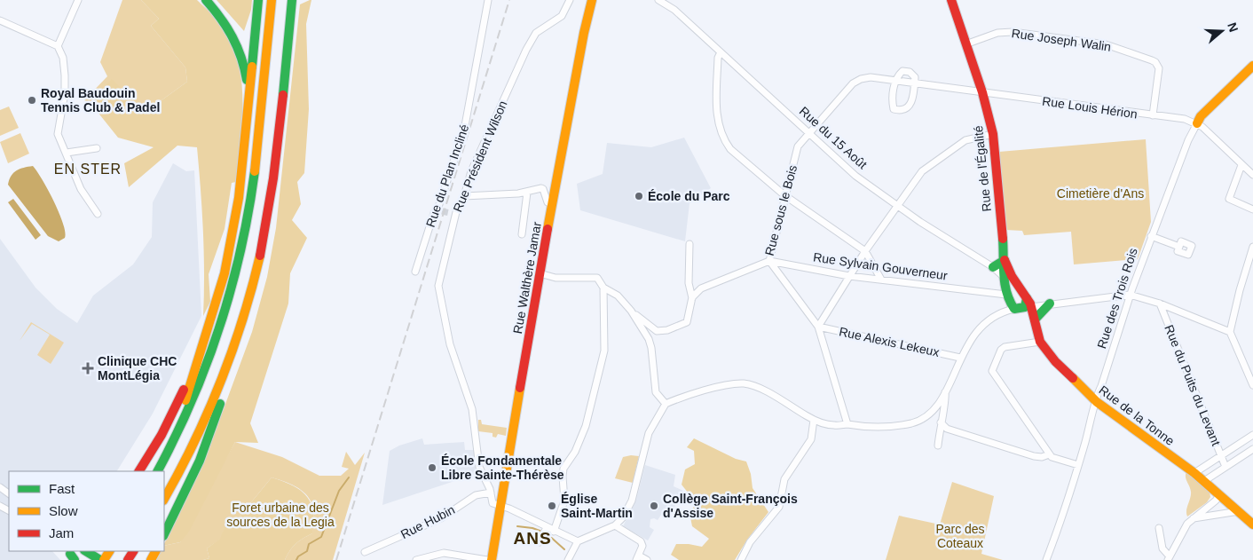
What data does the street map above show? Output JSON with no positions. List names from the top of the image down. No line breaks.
{"streets":{"main road":["Rue de l'Égalité","Rue Walthère Jamar","Rue des Trois Rois","Rue de la Tonne"],"street":["Rue Joseph Walin","Rue Louis Hérion","Rue du 15 Août","Rue Président Wilson","Rue du Plan Incliné","Rue sous le Bois","Rue Sylvain Gouverneur","Rue Alexis Lekeux","Rue du Puits du Levant","Rue Hubin"]},"crossings":[["Rue Joseph Walin","Rue Louis Hérion"],["Rue Joseph Walin","Rue de l'Égalité"],["Rue Louis Hérion","Rue de l'Égalité"],["Rue Louis Hérion","Rue sous le Bois"],["Rue Louis Hérion","Rue des Trois Rois"],["Rue du 15 Août","Rue de l'Égalité"],["Rue du 15 Août","Rue sous le Bois"],["Rue Président Wilson","Rue Walthère Jamar"],["Rue Président Wilson","Rue Hubin"],["Rue de l'Égalité","Rue Sylvain Gouverneur"],["Rue de l'Égalité","Rue de la Tonne"],["Rue sous le Bois","Rue Sylvain Gouverneur"],["Rue Sylvain Gouverneur","Rue des Trois Rois"],["Rue Sylvain Gouverneur","Rue de la Tonne"],["Rue des Trois Rois","Rue de la Tonne"]],"districts":["EN STER","ANS"],"parks":["Cimetière d'Ans","Foret urbaine des sources de la Legia","Parc des Coteaux"],"places":{"other":["Royal Baudouin Tennis Club & Padel","École du Parc","École Fondamentale Libre Sainte-Thérèse","Église Saint-Martin","Collège Saint-François d'Assise"],"health":["Clinique CHC MontLégia"]},"legend":["Fast","Slow","Jam"],"north":"right"}
